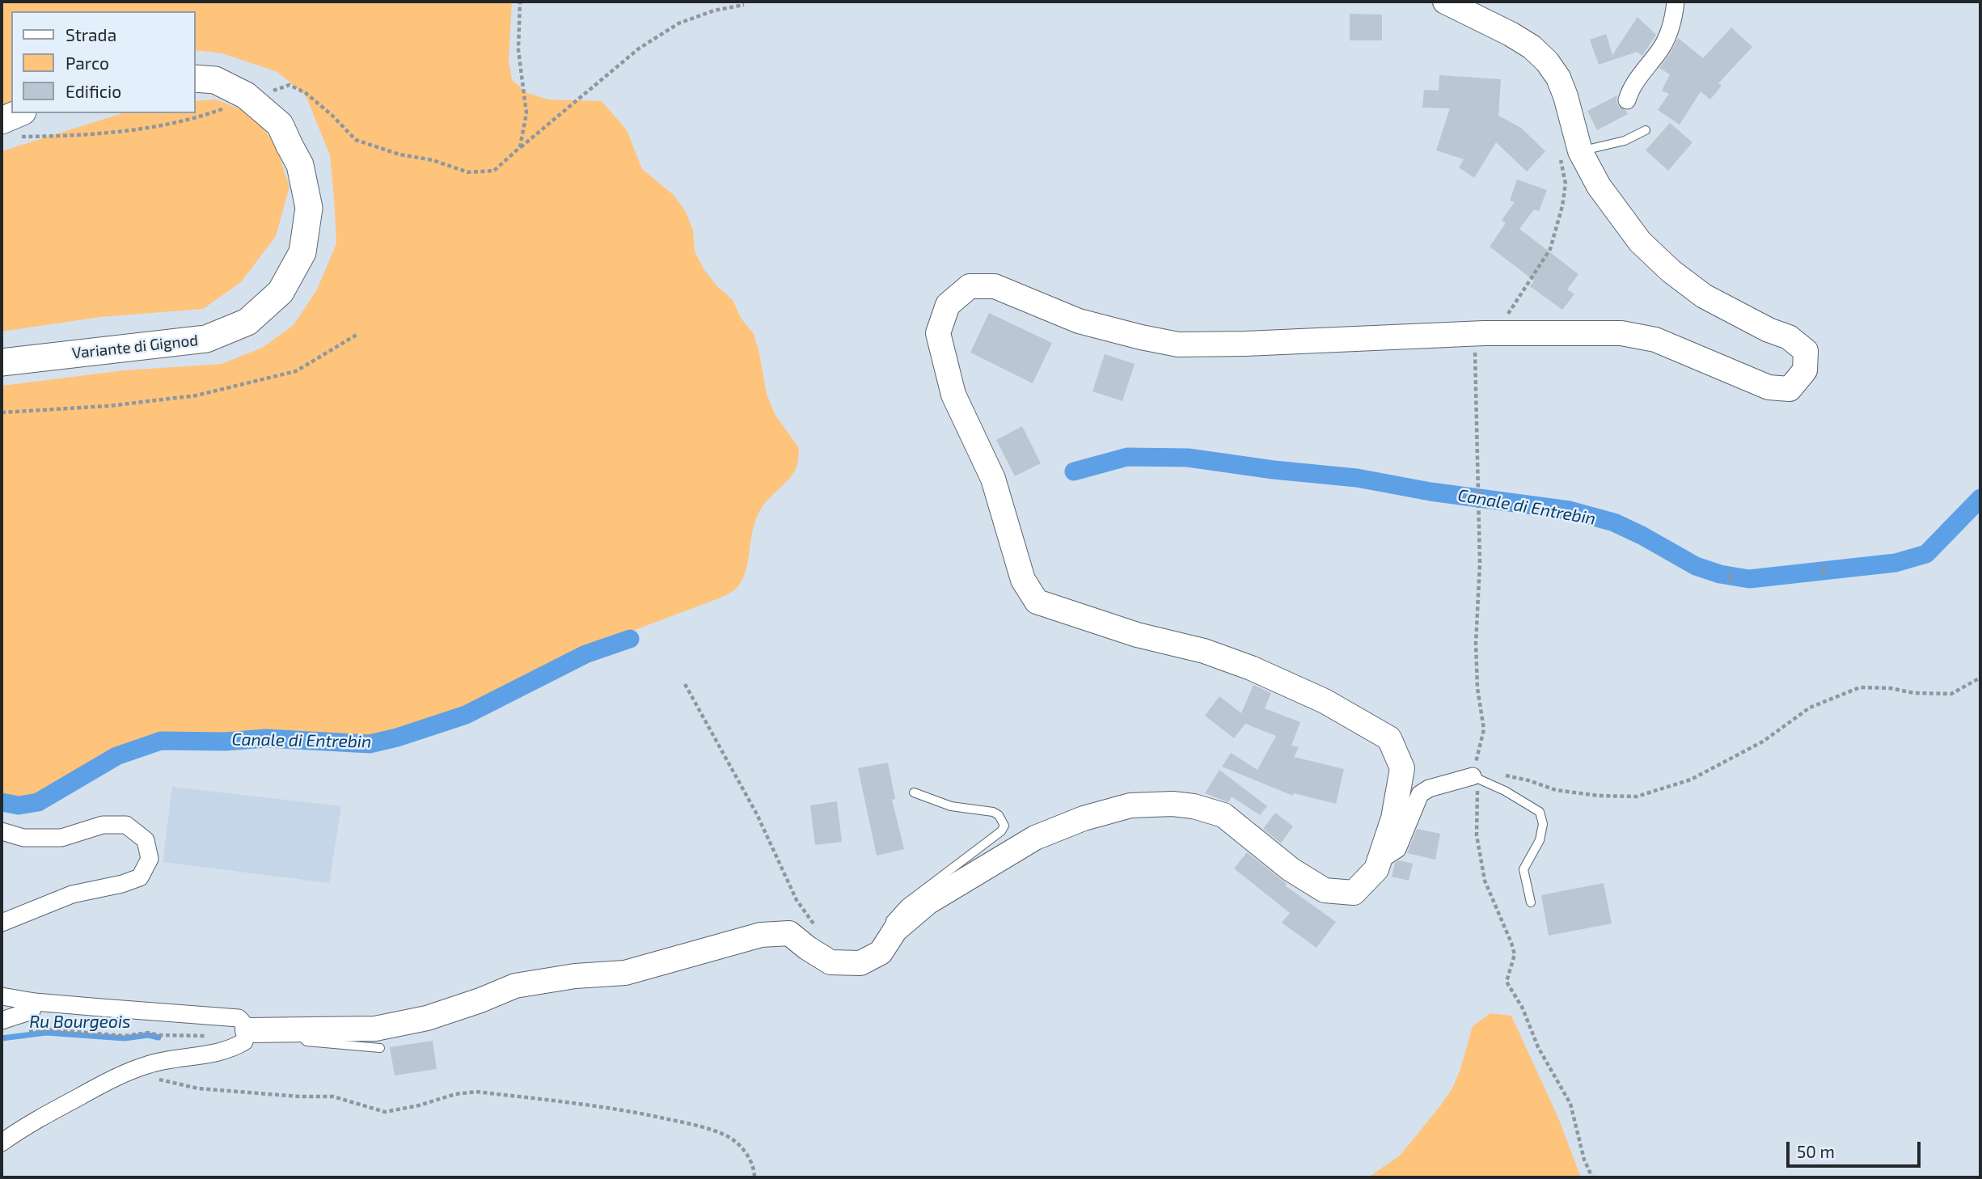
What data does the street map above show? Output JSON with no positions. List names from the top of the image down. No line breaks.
{"streets":{"main road":["Variante di Gignod"]},"water":["Canale di Entrebin","Ru Bourgeois"],"legend":["Strada","Parco","Edificio"],"scale_bar":"50 m"}
